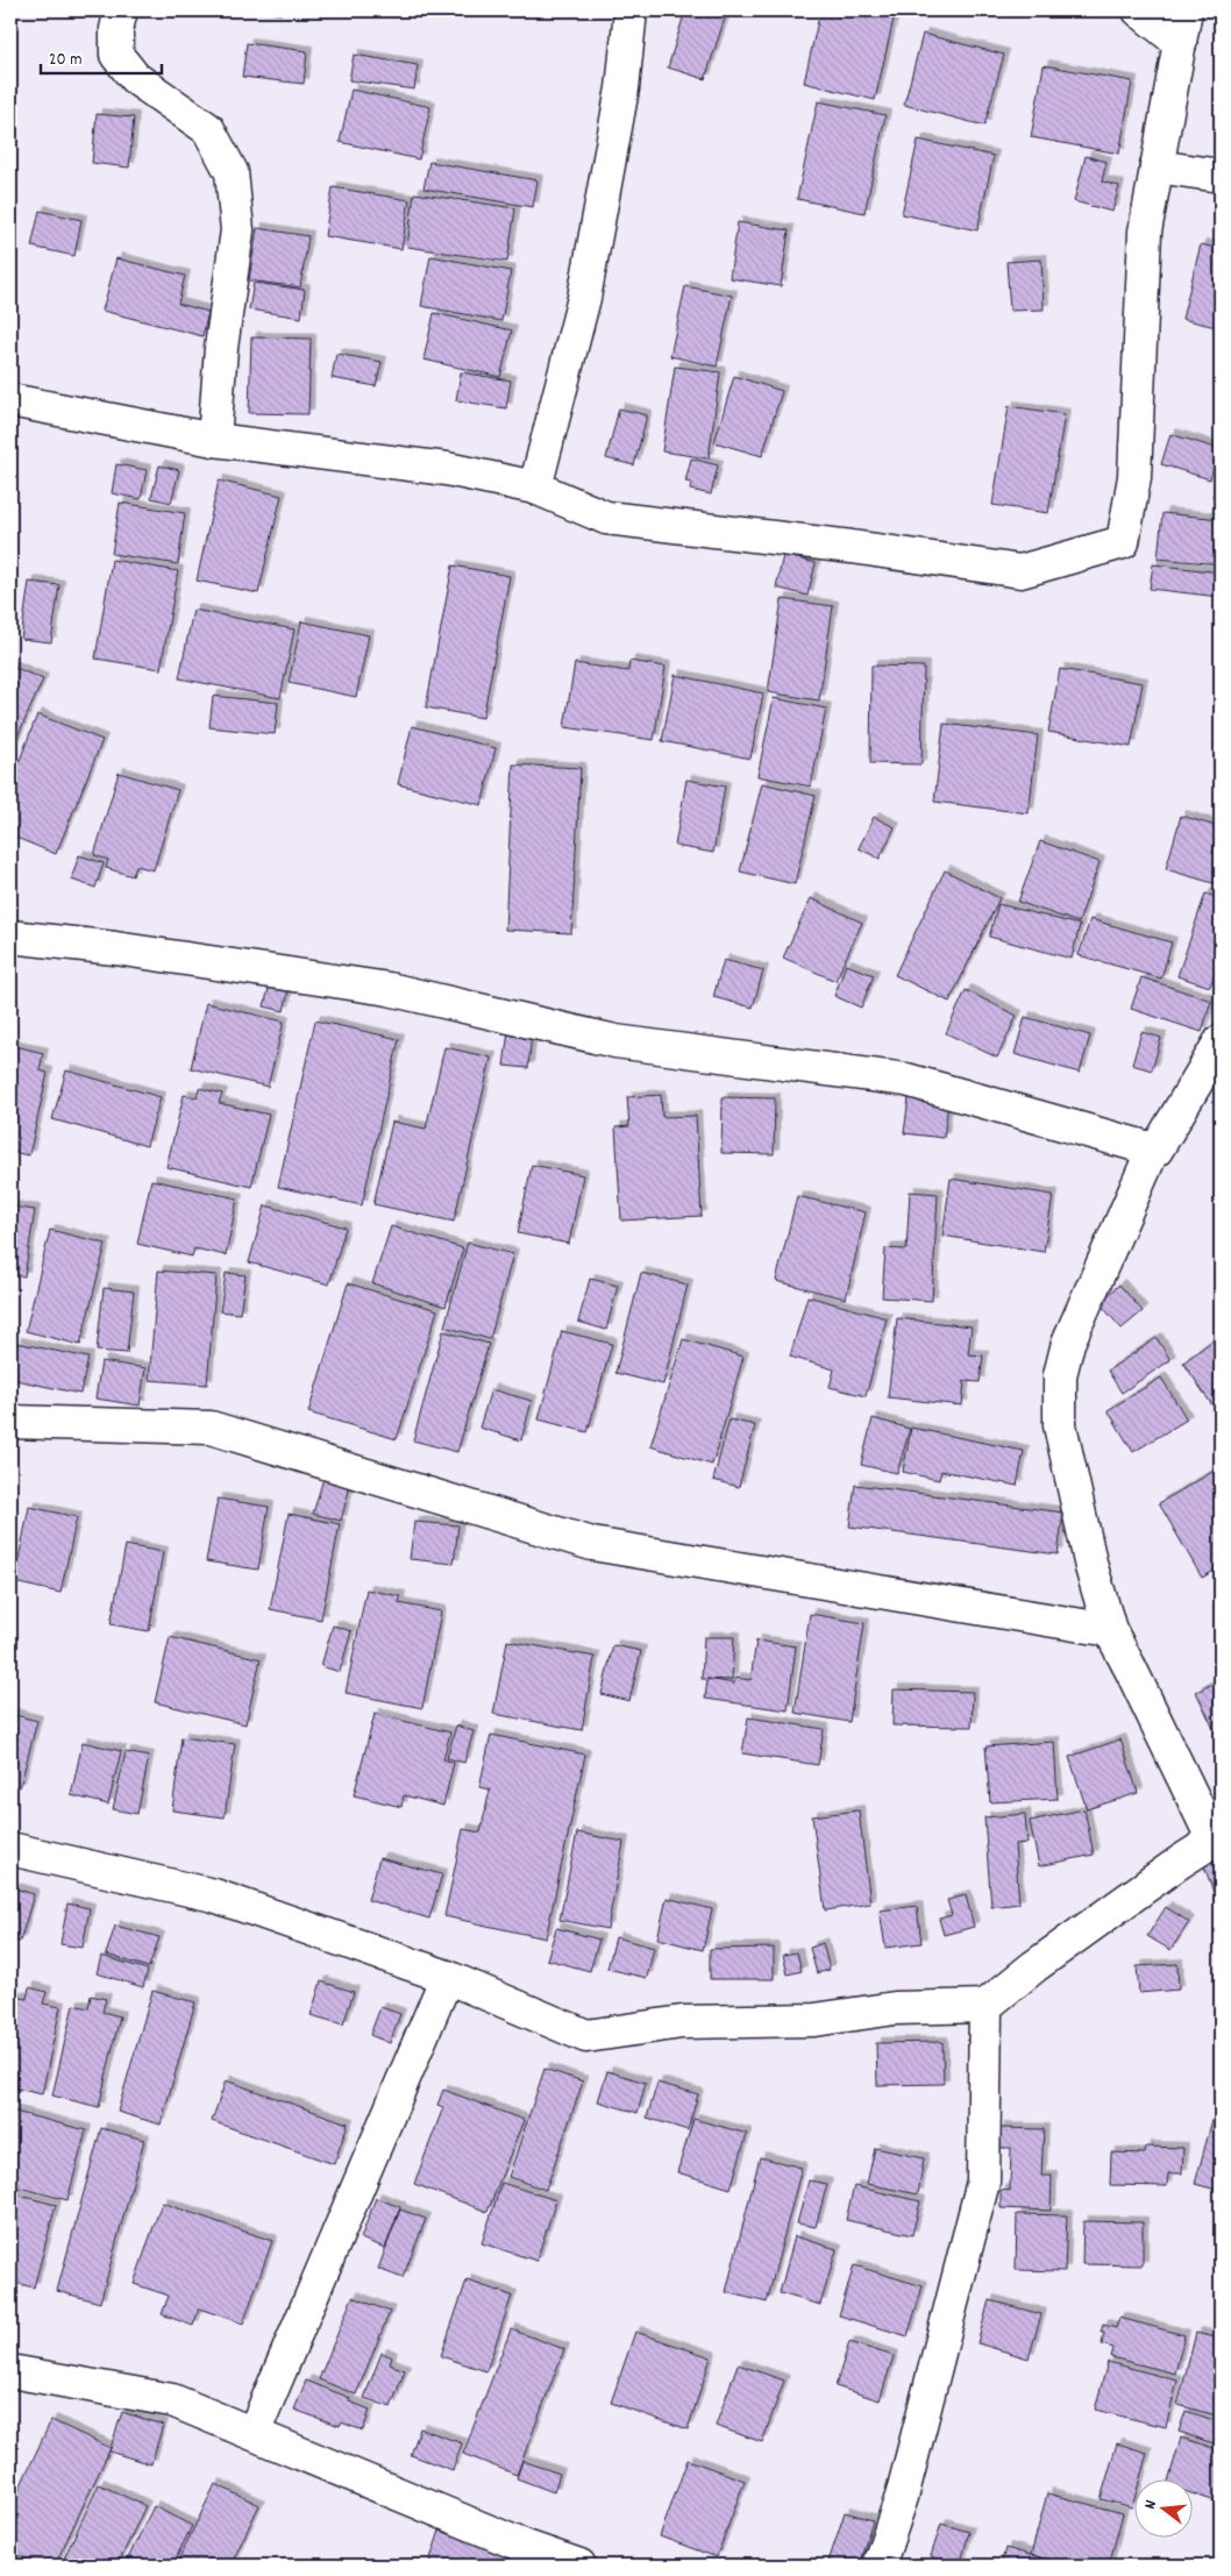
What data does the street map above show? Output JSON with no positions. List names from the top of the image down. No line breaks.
{"scale_bar":"20 m","north":"left"}
